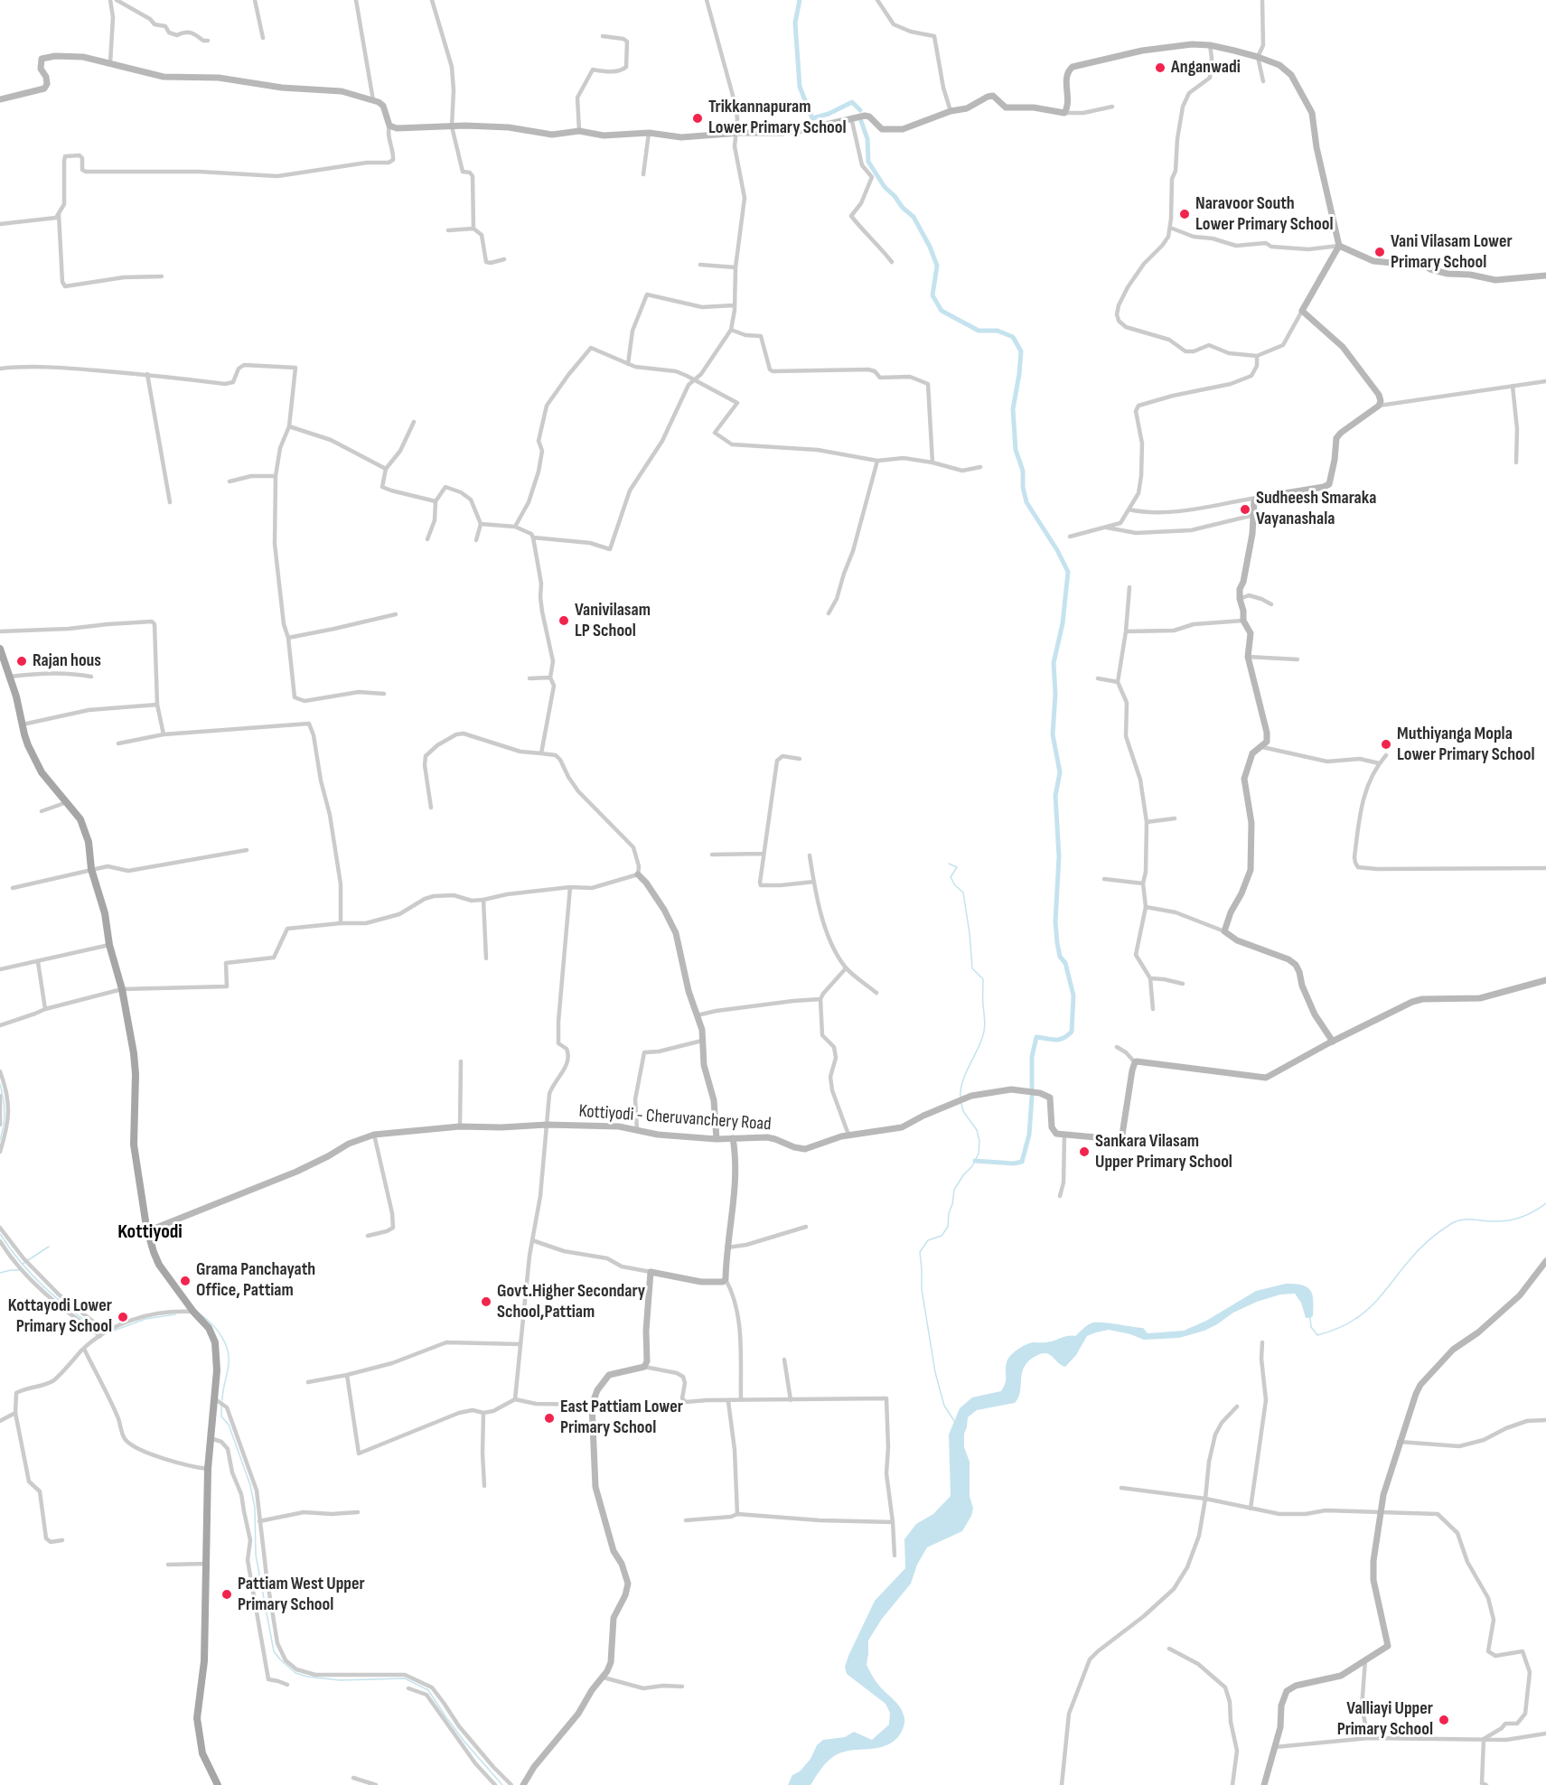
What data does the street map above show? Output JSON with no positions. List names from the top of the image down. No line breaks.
{"streets":{"street":["Kottiyodi - Cheruvanchery Road"]},"districts":["Kottiyodi"],"places":["Anganwadi","Trikkannapuram Lower Primary School","Naravoor South Lower Primary School","Vani Vilasam Lower Primary School","Sudheesh Smaraka Vayanashala","Vanivilasam LP School","Rajan hous","Muthiyanga Mopla Lower Primary School","Sankara Vilasam Upper Primary School","Grama Panchayath Office, Pattiam","Govt.Higher Secondary School,Pattiam","Kottayodi Lower Primary School","East Pattiam Lower Primary School","Pattiam West Upper Primary School","Valliayi Upper Primary School"]}
